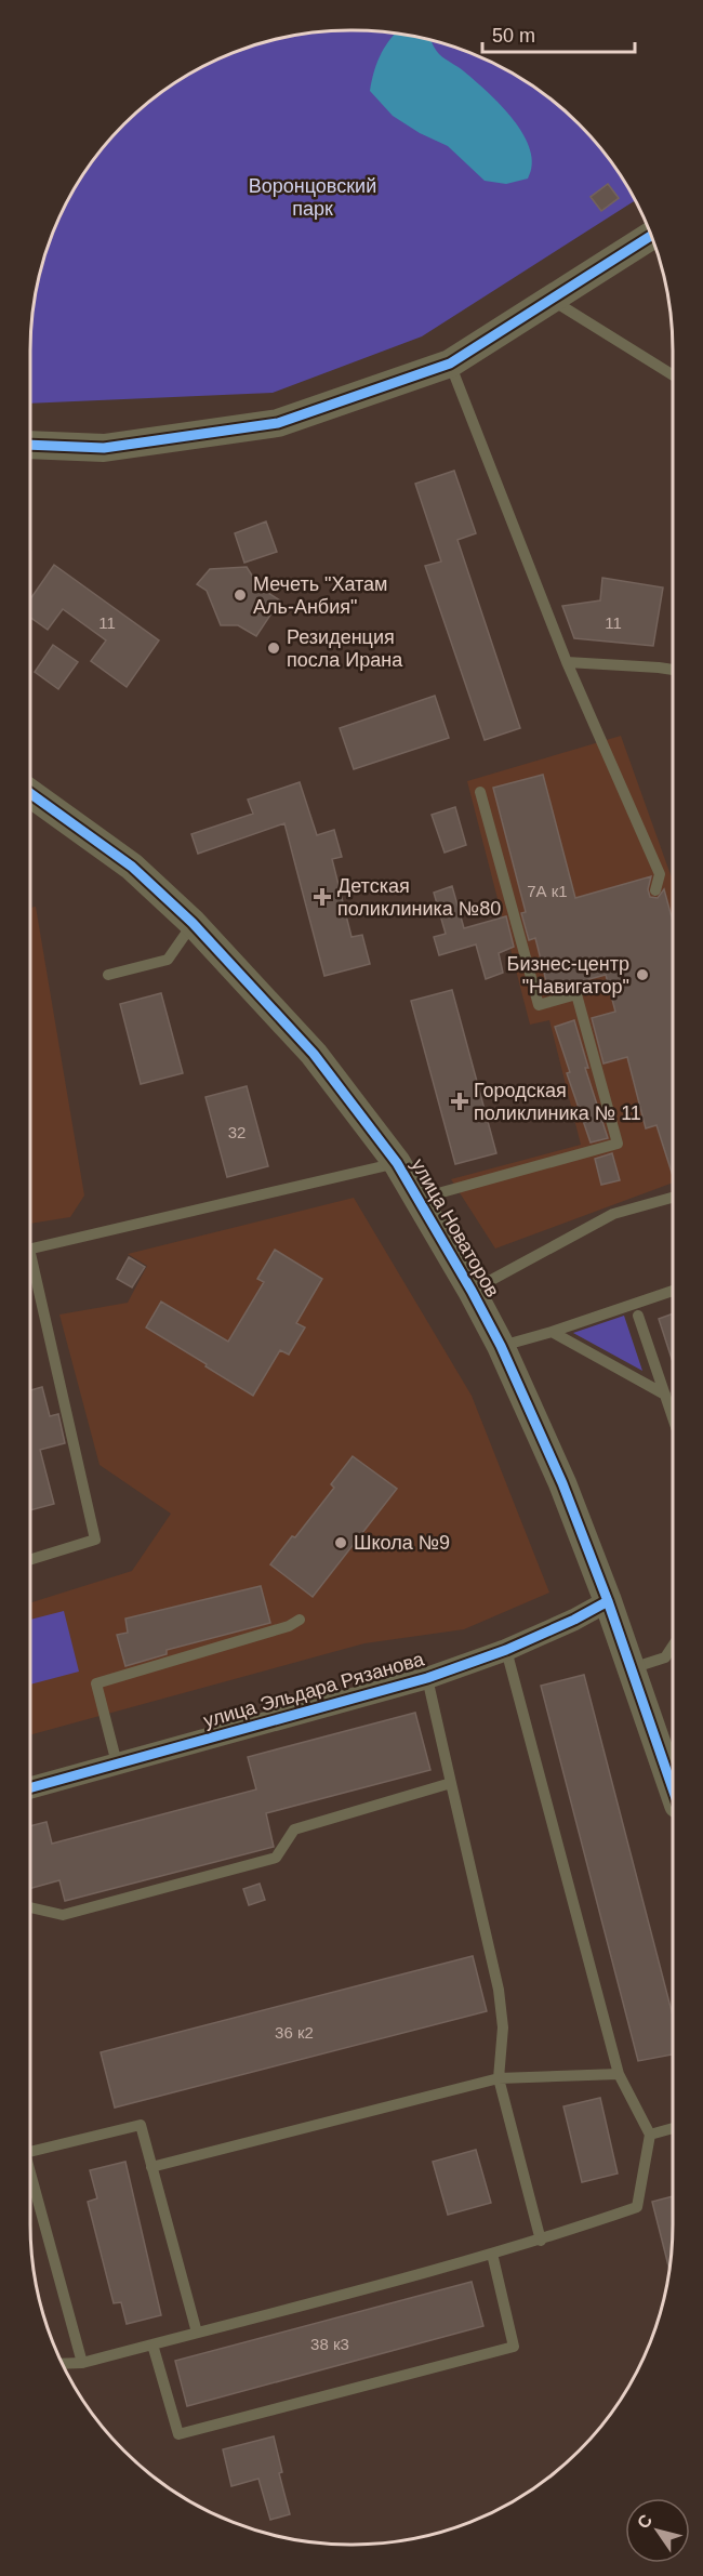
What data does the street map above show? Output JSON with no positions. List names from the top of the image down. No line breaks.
{"streets":{"street":["улица Новаторов","улица Эльдара Рязанова"]},"crossings":[["улица Новаторов","улица Эльдара Рязанова"]],"parks":["Воронцовский парк"],"places":{"other":["Мечеть \"Хатам Аль-Анбия\"","Резиденция посла Ирана","Бизнеc-центр \"Навигатор\"","Школа №9"],"health":["Детская поликлиника №80","Городская поликлиника № 11"]},"house_numbers":["11","11","7А к1","32","36 к2","38 к3"],"scale_bar":"50 m","north":"top left"}
